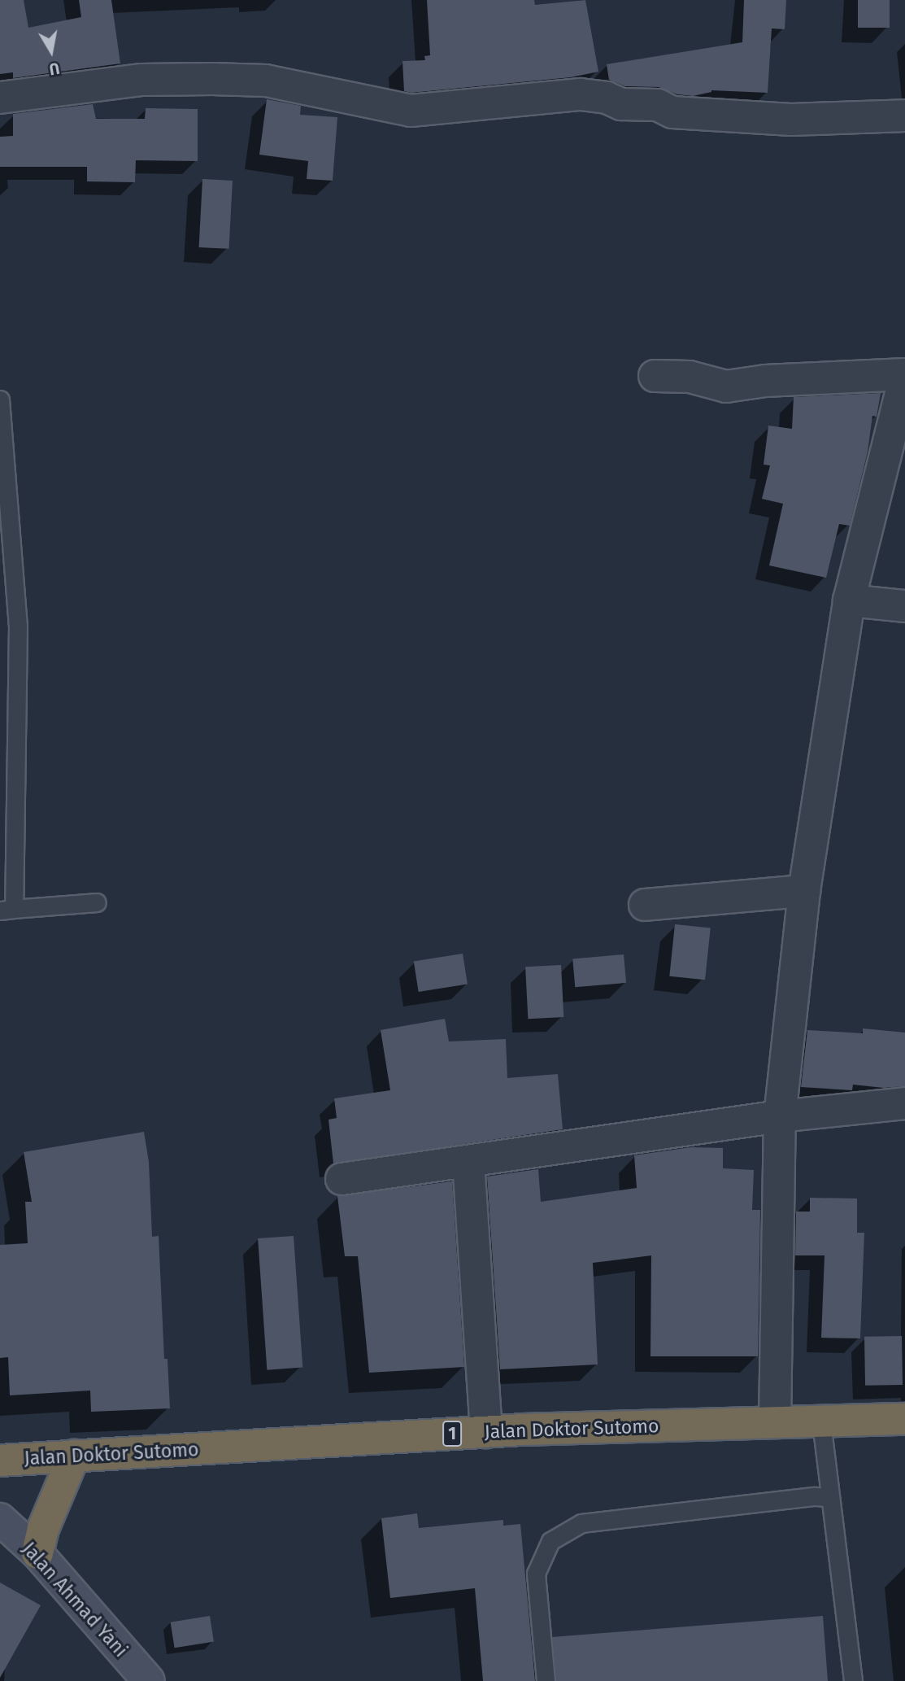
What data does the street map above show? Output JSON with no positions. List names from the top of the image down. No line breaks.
{"streets":{"highway":["Jalan Doktor Sutomo","1"],"street":["Jalan Ahmad Yani"]},"north":"bottom"}
